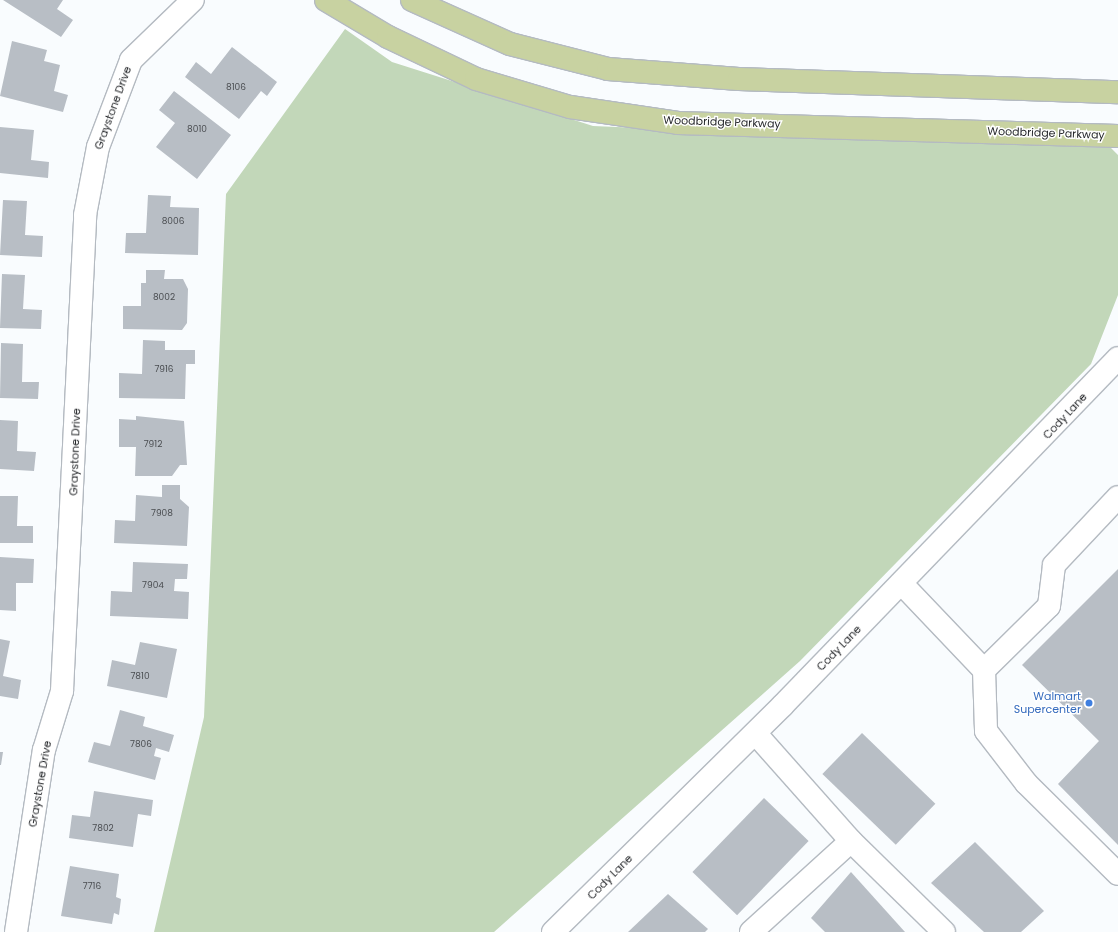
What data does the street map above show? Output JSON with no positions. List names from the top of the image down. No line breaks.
{"streets":{"main road":["Woodbridge Parkway"],"street":["Graystone Drive","Cody Lane"]},"places":["Walmart Supercenter"],"house_numbers":["8106","8010","8006","8002","7916","7912","7908","7904","7810","7806","7802","7716"]}
